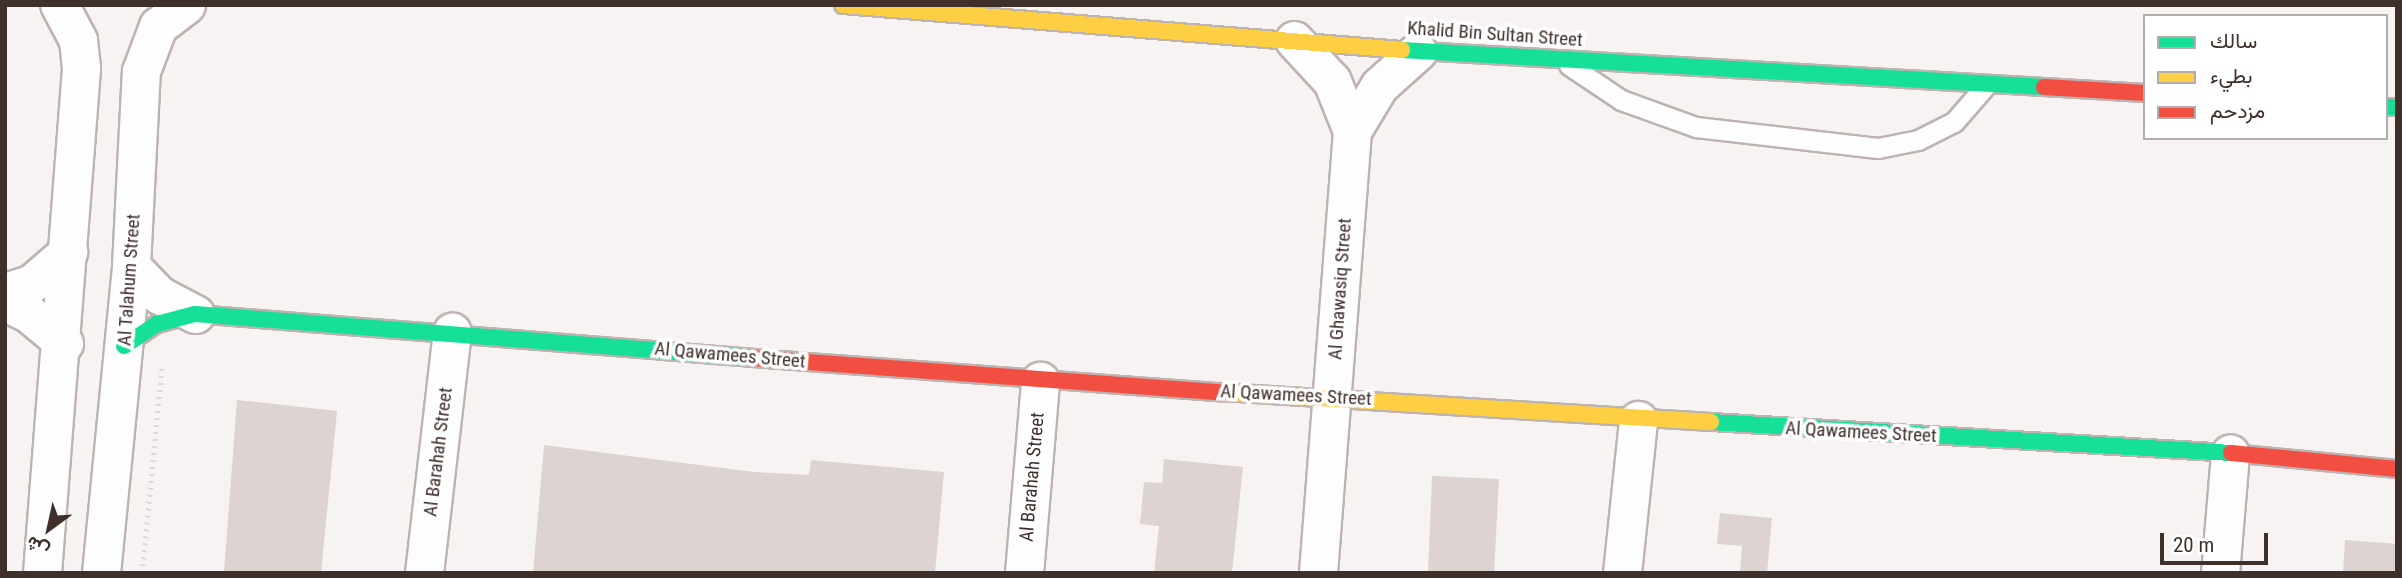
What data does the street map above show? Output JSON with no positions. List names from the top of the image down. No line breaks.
{"streets":{"street":["Khalid Bin Sultan Street","Al Talahum Street","Al Ghawasiq Street","Al Qawamees Street","Al Barahah Street"]},"crossings":[["Khalid Bin Sultan Street","Al Ghawasiq Street"],["Al Talahum Street","Al Qawamees Street"],["Al Ghawasiq Street","Al Qawamees Street"],["Al Qawamees Street","Al Barahah Street"]],"legend":["سالك","بطيء","مزدحم"],"scale_bar":"20 m","north":"bottom left"}
